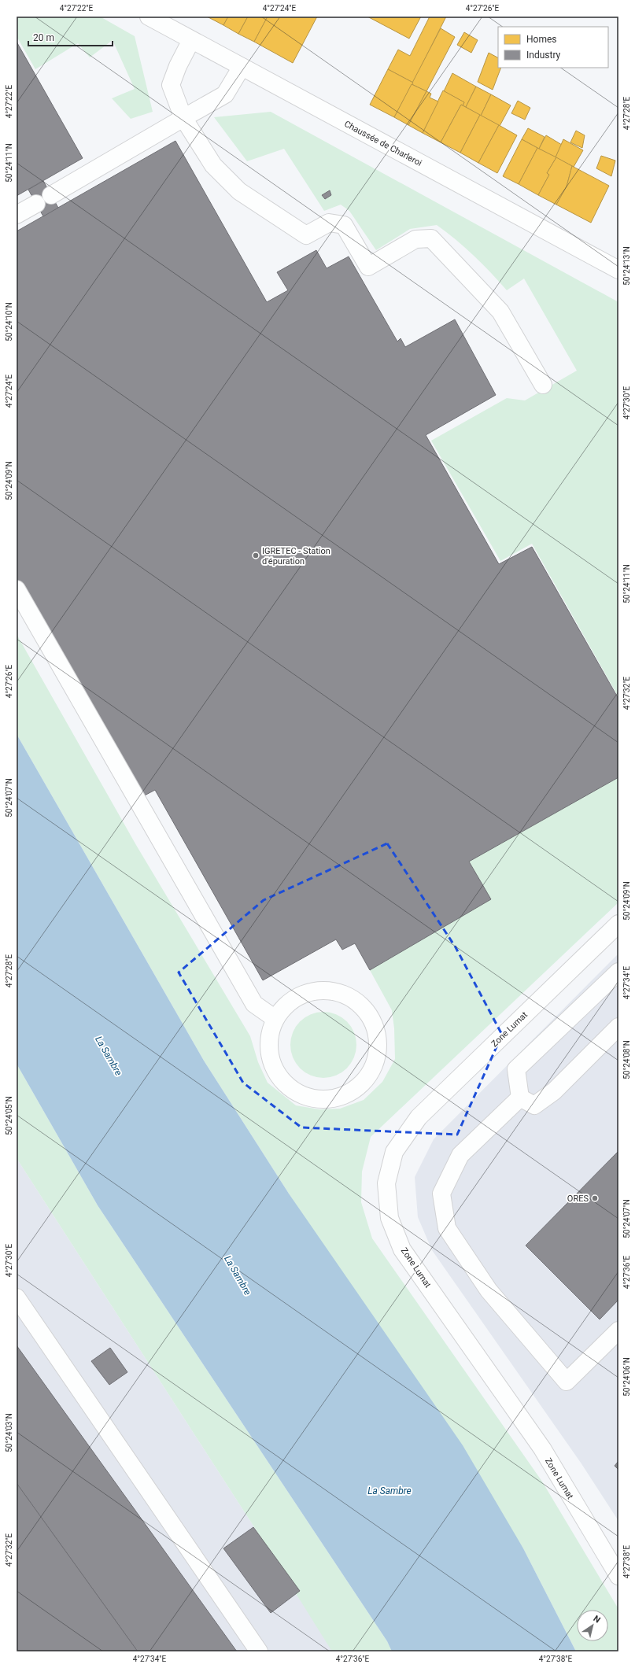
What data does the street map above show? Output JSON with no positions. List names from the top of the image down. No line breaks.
{"streets":{"street":["Chaussée de Charleroi","Zone Lumat"]},"water":["La Sambre"],"places":["IGRETEC - Station d'épuration","ORES"],"legend":["Homes","Industry"],"scale_bar":"20 m","north":"top right","coordinates":["4°27'22\"E","4°27'24\"E","4°27'26\"E","4°27'28\"E","50°24'11\"N","50°24'13\"N","50°24'10\"N","4°27'30\"E","50°24'09\"N","4°27'32\"E","50°24'07\"N","4°27'34\"E","50°24'08\"N","50°24'05\"N","4°27'36\"E","50°24'06\"N","50°24'03\"N","4°27'38\"E"]}
